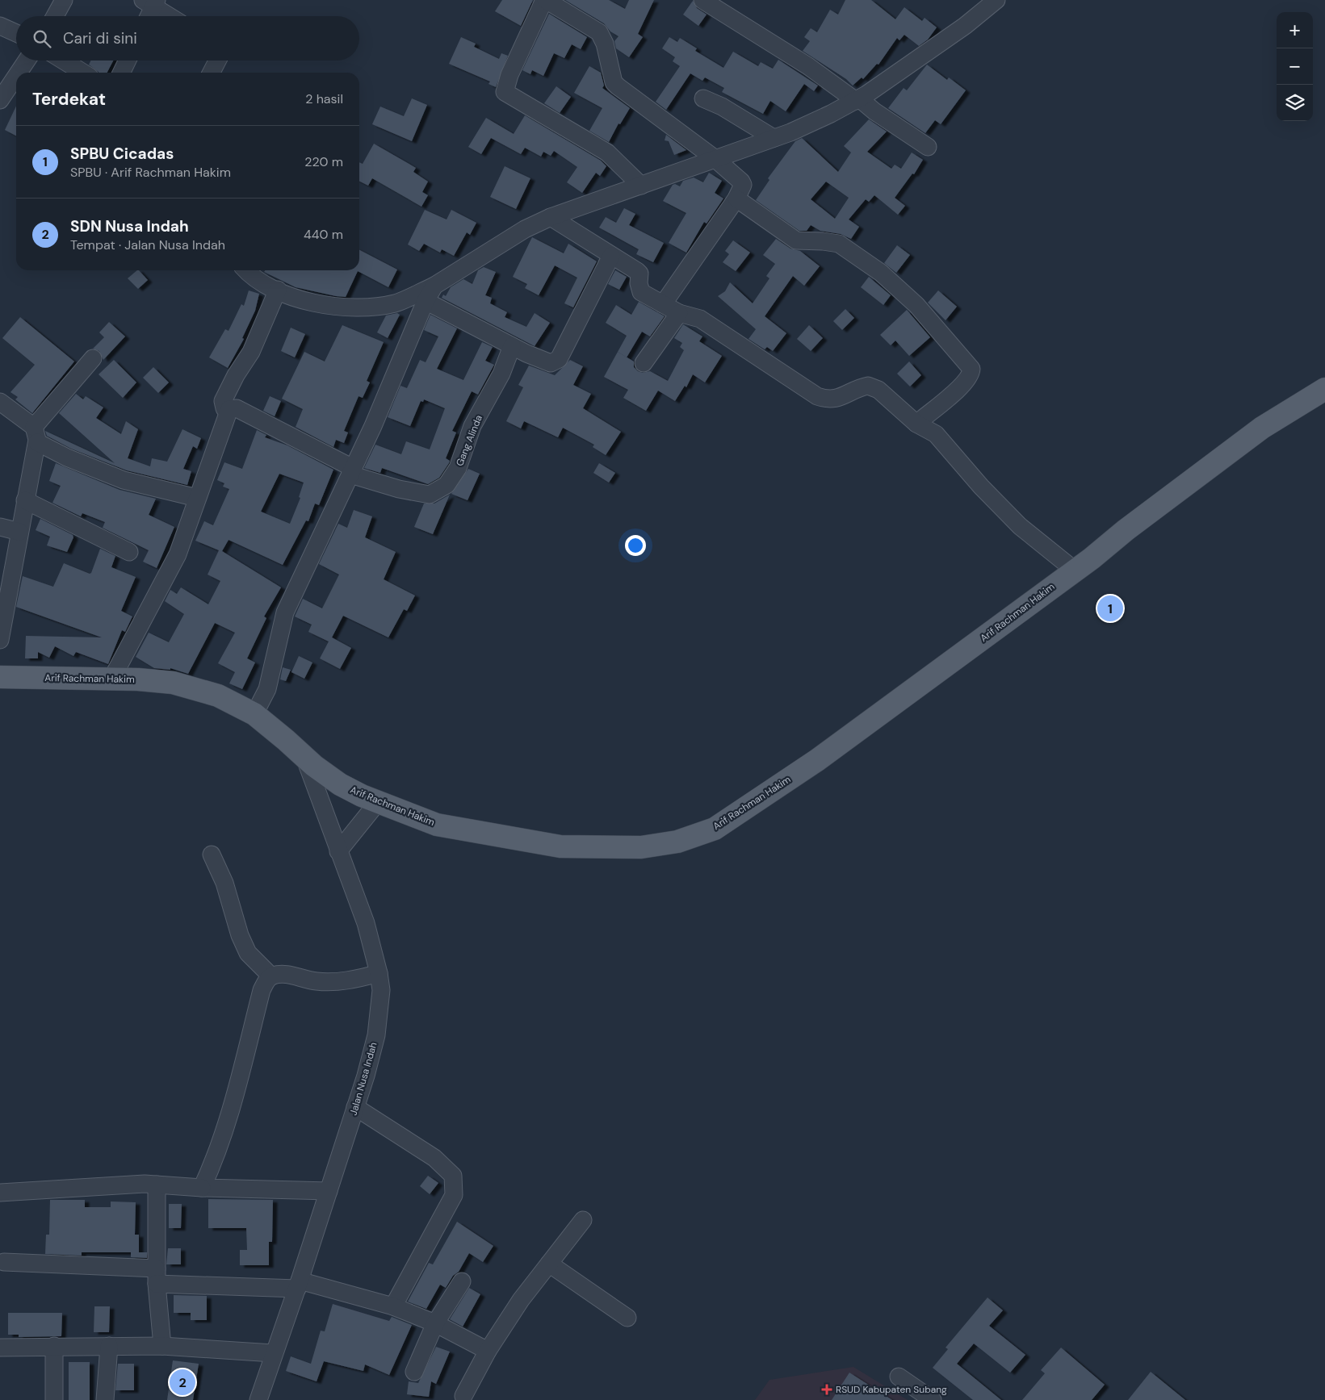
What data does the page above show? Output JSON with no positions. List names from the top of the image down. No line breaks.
{"streets":{"main road":["Arif Rachman Hakim"],"street":["Gang Alinda","Jalan Nusa Indah"]},"crossings":[["Arif Rachman Hakim","Jalan Nusa Indah"]],"places":{"health":["RSUD Kabupaten Subang"]},"page":{"map_buttons":["+","−"],"search":"Cari di sini","heading":["Terdekat","2 hasil"],"list":[{"mark":"1","name":"SPBU Cicadas","note":"SPBU · Arif Rachman Hakim","value":"220 m"},{"mark":"2","name":"SDN Nusa Indah","note":"Tempat · Jalan Nusa Indah","value":"440 m"}],"pins":["1","2"]}}
